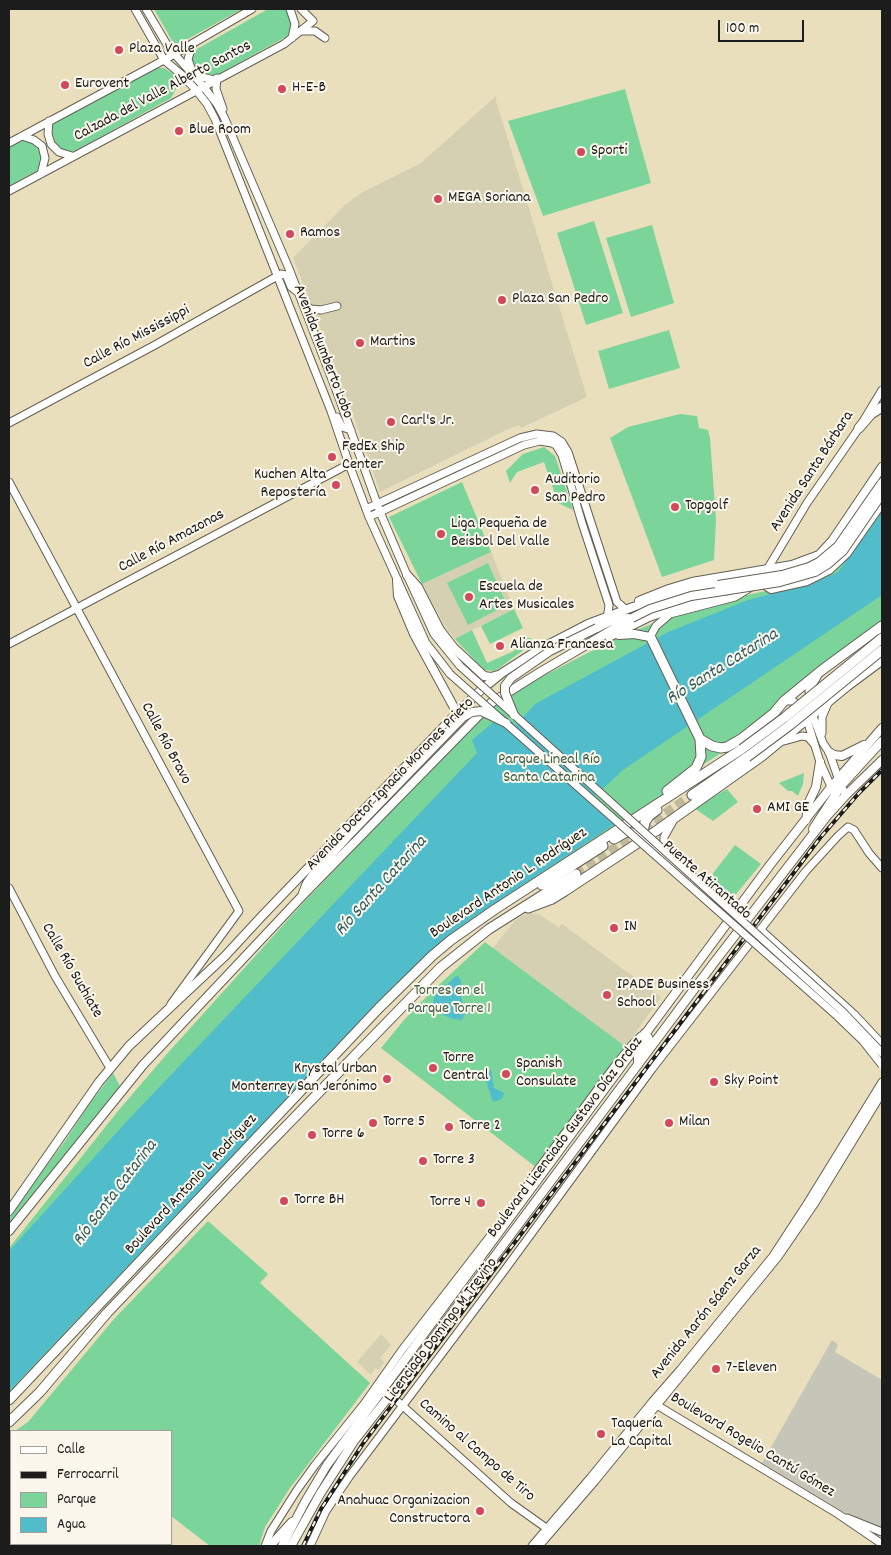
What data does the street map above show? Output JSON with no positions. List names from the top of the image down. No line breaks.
{"streets":{"highway":["Boulevard Antonio L. Rodríguez"],"main road":["Calzada del Valle Alberto Santos","Calle Río Mississippi","Avenida Humberto Lobo","Avenida Santa Bárbara","Calle Río Amazonas","Calle Río Bravo","Avenida Doctor Ignacio Morones Prieto","Puente Atirantado","Calle Río Suchiate","Boulevard Licenciado Gustavo Díaz Ordaz","Avenida Aarón Sáenz Garza","Licenciado Domingo M Treviño","Boulevard Rogelio Cantú Gómez","Camino al Campo de Tiro"]},"crossings":[["Calzada del Valle Alberto Santos","Avenida Humberto Lobo"],["Calle Río Mississippi","Avenida Humberto Lobo"],["Avenida Humberto Lobo","Calle Río Amazonas"],["Avenida Humberto Lobo","Puente Atirantado"],["Calle Río Amazonas","Calle Río Bravo"],["Calle Río Bravo","Avenida Doctor Ignacio Morones Prieto"],["Avenida Doctor Ignacio Morones Prieto","Calle Río Suchiate"],["Boulevard Licenciado Gustavo Díaz Ordaz","Camino al Campo de Tiro"],["Avenida Aarón Sáenz Garza","Boulevard Rogelio Cantú Gómez"],["Avenida Aarón Sáenz Garza","Camino al Campo de Tiro"],["Licenciado Domingo M Treviño","Camino al Campo de Tiro"]],"water":["Río Santa Catarina"],"parks":["Parque Lineal Río Santa Catarina","Torres en el Parque Torre 1"],"places":["Plaza Valle","Eurovent","H-E-B","Blue Room","Sporti","MEGA Soriana","Ramos","Plaza San Pedro","Martins","Carl's Jr.","FedEx Ship Center","Kuchen Alta Repostería","Auditorio San Pedro","Topgolf","Liga Pequeña de Beisbol Del Valle","Escuela de Artes Musicales","Alianza Francesa","AMI GE","IN","IPADE Business School","Torre Central","Spanish Consulate","Krystal Urban Monterrey San Jerónimo","Sky Point","Torre 5","Milan","Torre 2","Torre 6","Torre 3","Torre BH","Torre 4","7-Eleven","Taquería La Capital","Anahuac Organizacion Constructora"],"legend":["Calle","Ferrocarril","Parque","Agua"],"scale_bar":"100 m"}
